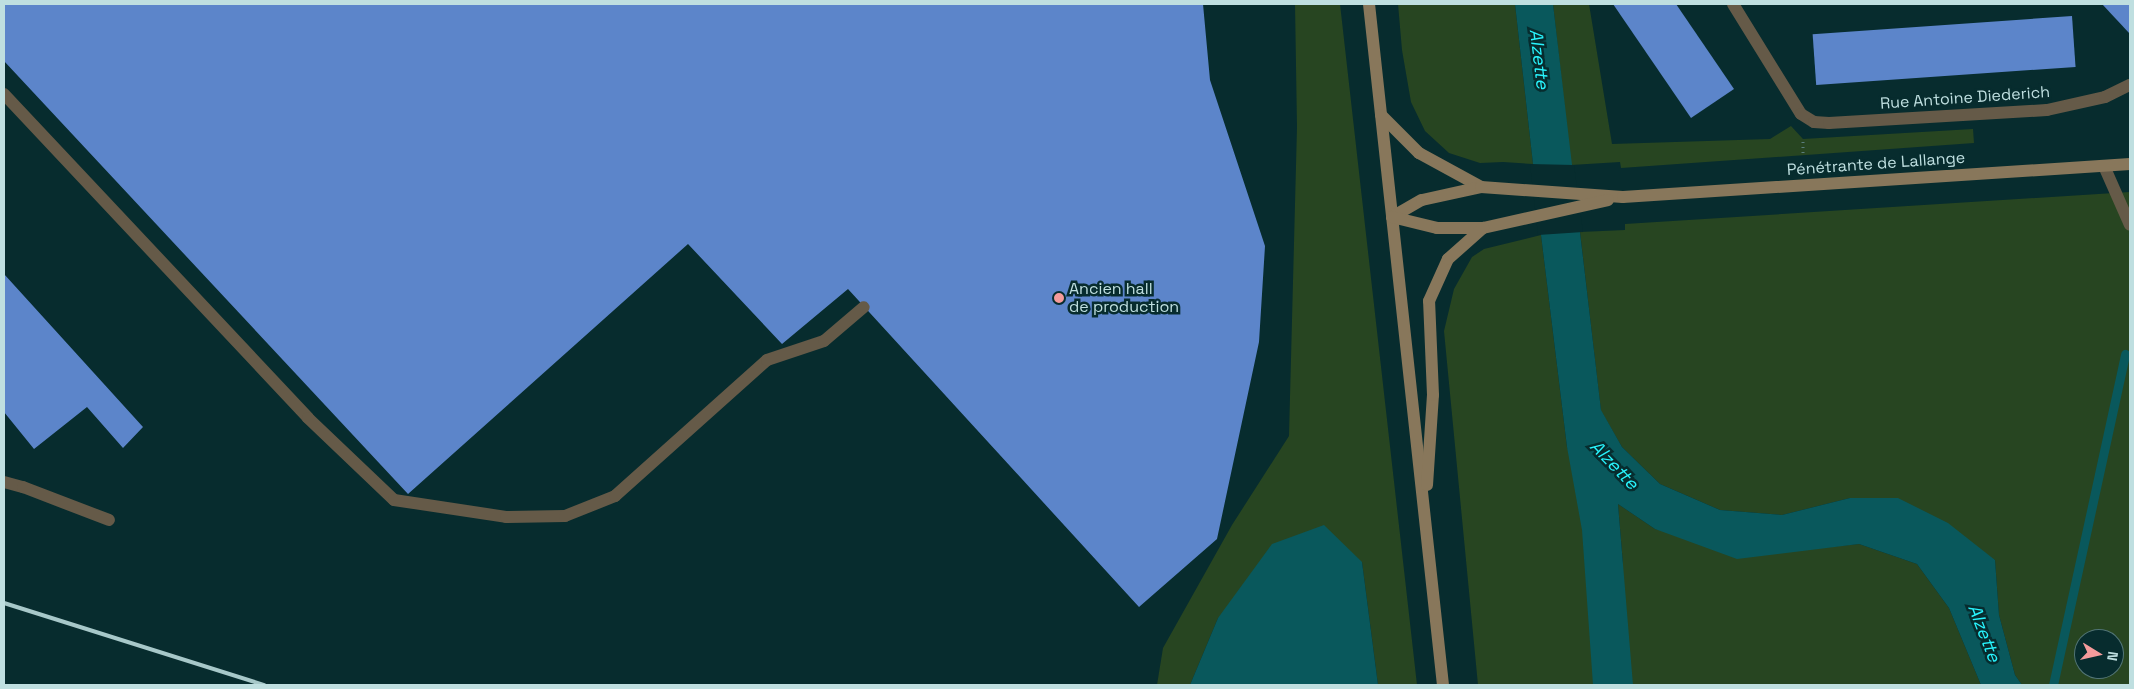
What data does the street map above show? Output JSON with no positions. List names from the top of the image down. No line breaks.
{"streets":{"main road":["Pénétrante de Lallange"],"street":["Rue Antoine Diederich"]},"water":["Alzette"],"places":["Ancien hall de production"],"north":"right"}
